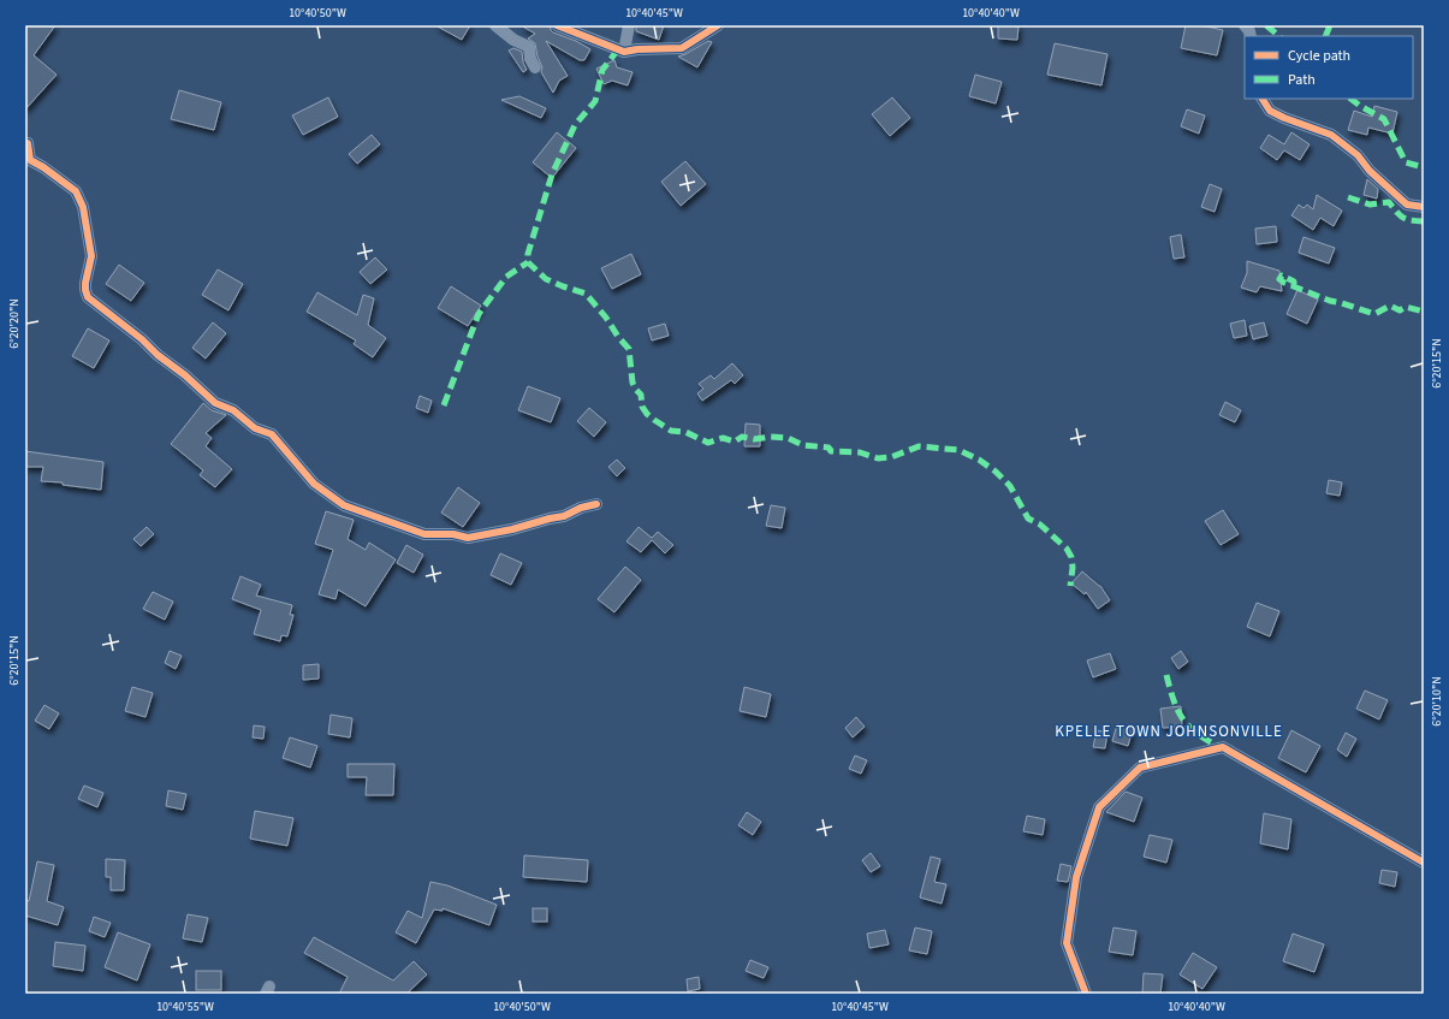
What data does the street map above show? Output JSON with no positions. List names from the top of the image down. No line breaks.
{"districts":["KPELLE TOWN JOHNSONVILLE"],"legend":["Cycle path","Path"],"coordinates":["10°40'50\"W","10°40'45\"W","10°40'40\"W","6°20'20\"N","6°20'15\"N","6°20'10\"N","10°40'55\"W"]}
